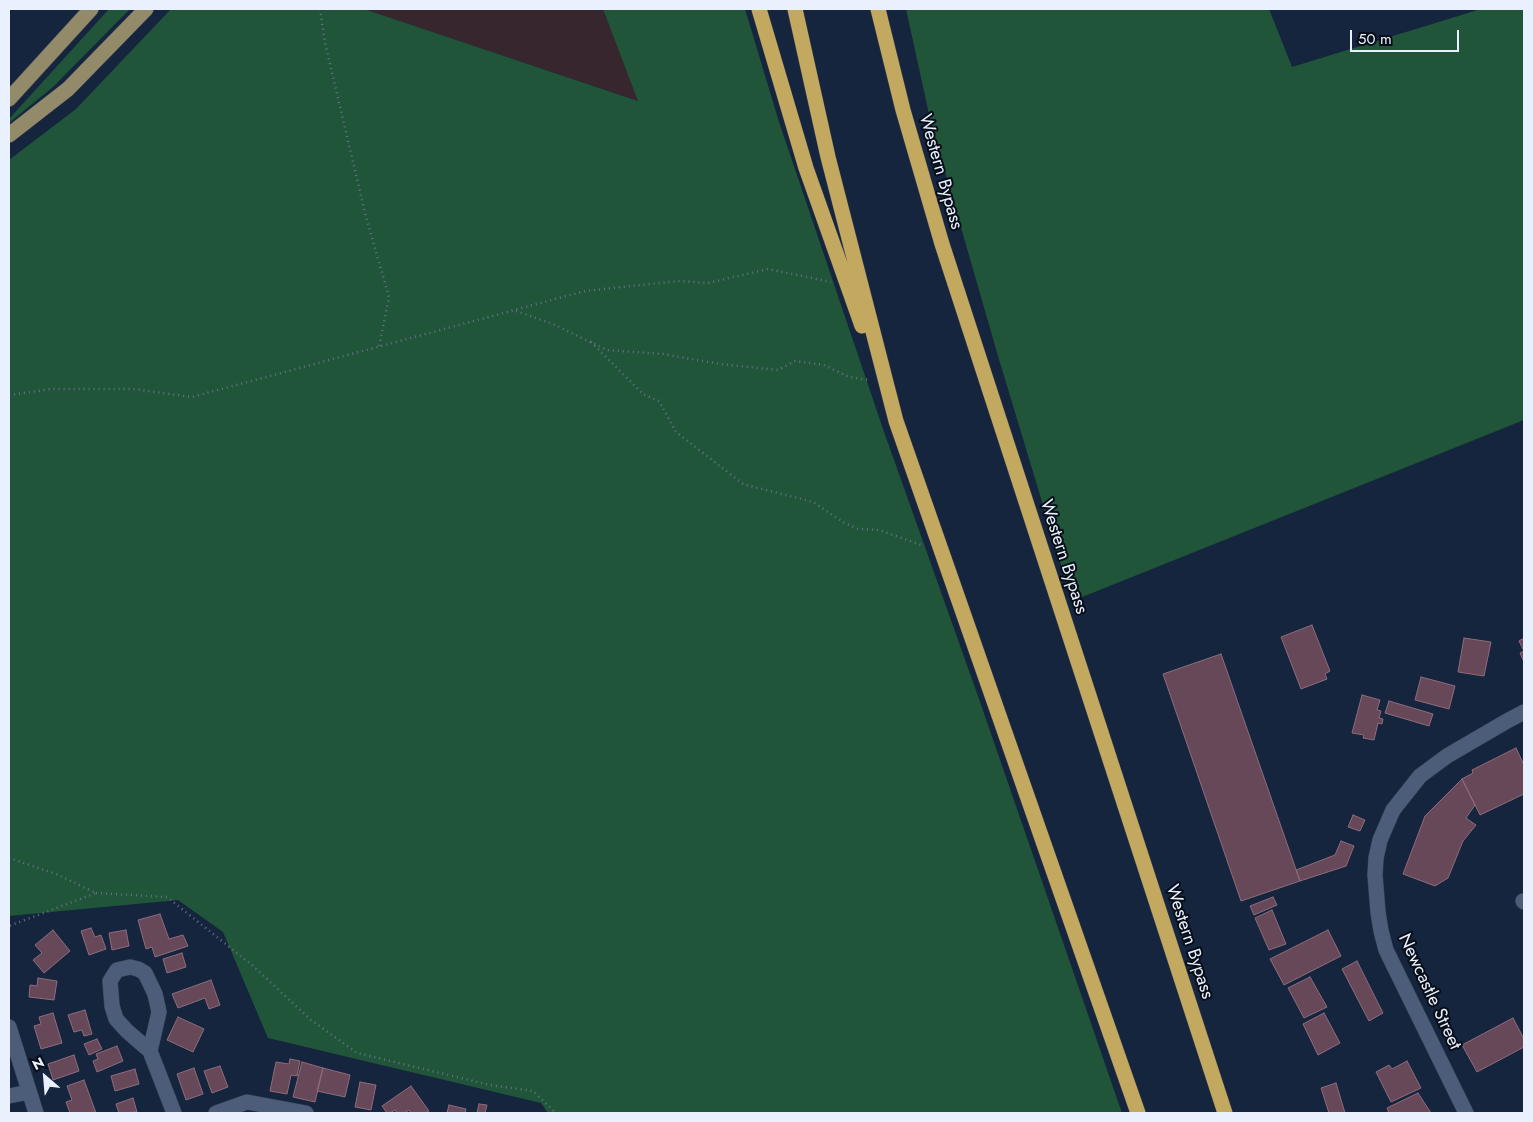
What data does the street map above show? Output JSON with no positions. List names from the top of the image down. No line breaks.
{"streets":{"highway":["Western Bypass"],"street":["Newcastle Street"]},"scale_bar":"50 m","north":"top left"}
